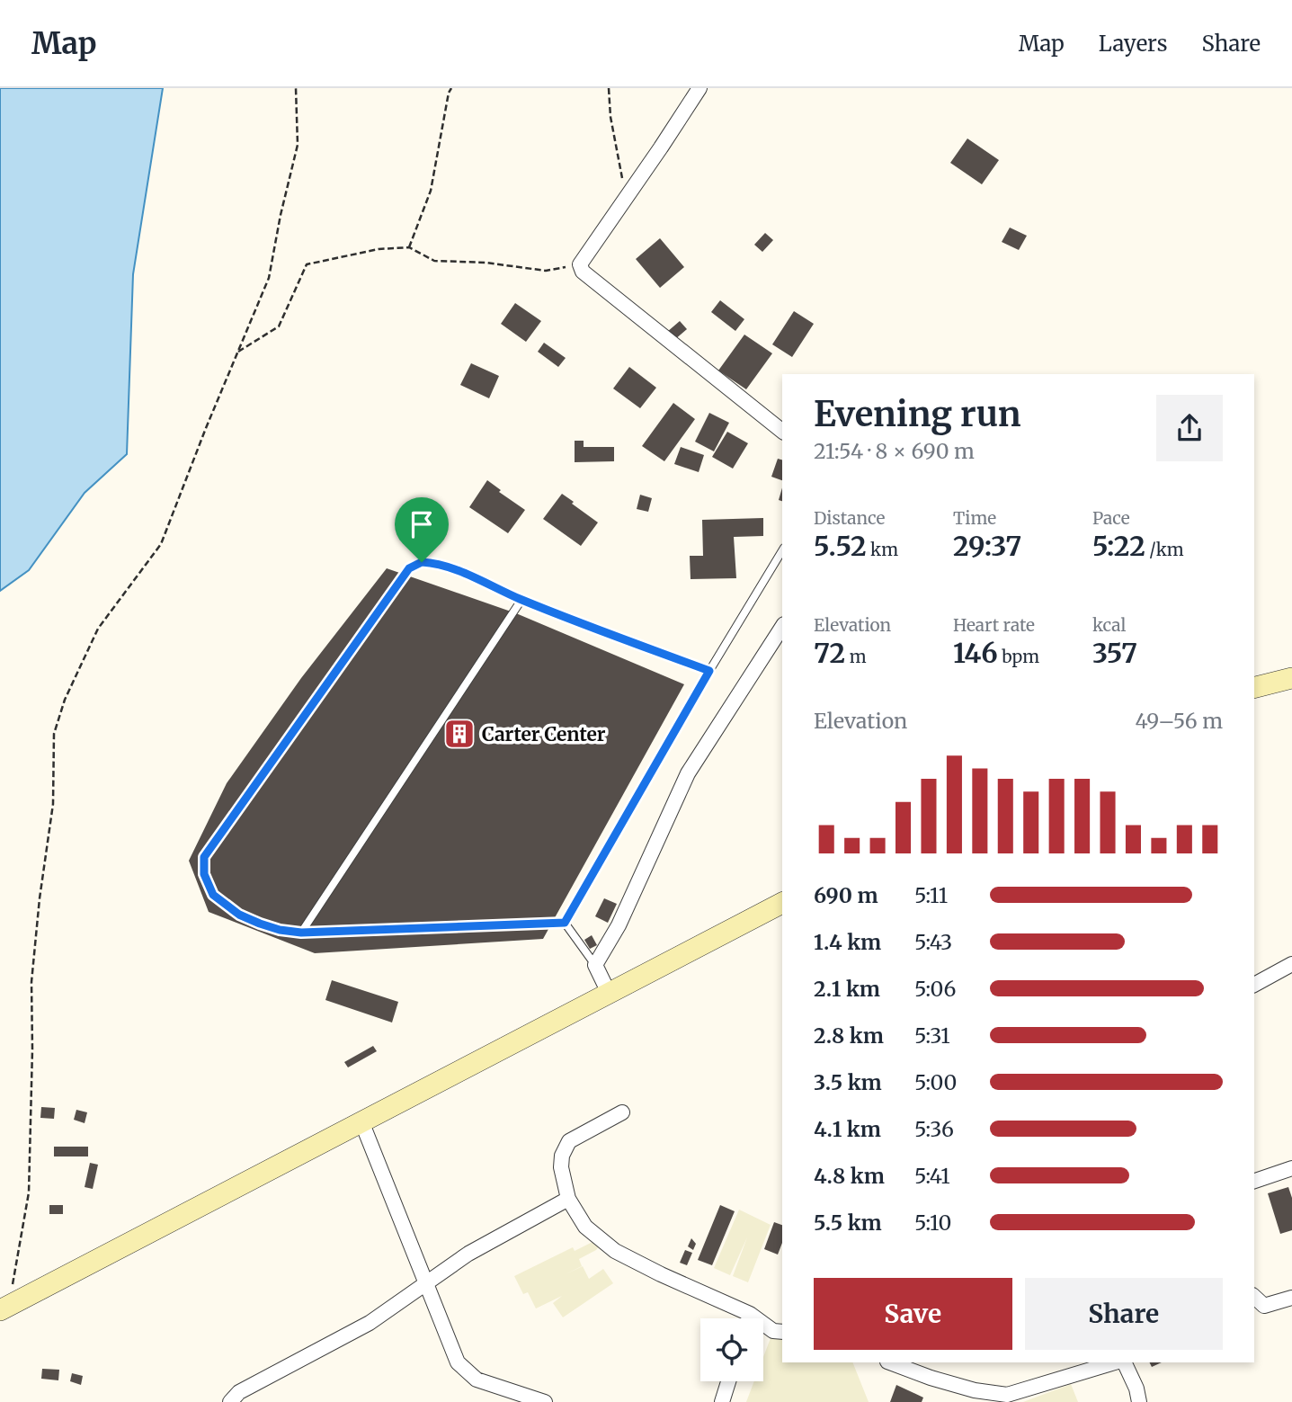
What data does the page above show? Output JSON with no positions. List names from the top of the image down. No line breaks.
{"places":{"building":["Carter Center"]},"page":{"header":"Map","nav":["Map","Layers","Share"],"heading":["Evening run","21:54 · 8 × 690 m"],"stats":[["Distance","5.52 km"],["Time","29:37"],["Pace","5:22 /km"],["Elevation","72 m"],["Heart rate","146 bpm"],["kcal","357"]],"chart":["Elevation","49–56 m"],"list":[{"name":"690 m","note":"5:11"},{"name":"1.4 km","note":"5:43"},{"name":"2.1 km","note":"5:06"},{"name":"2.8 km","note":"5:31"},{"name":"3.5 km","note":"5:00"},{"name":"4.1 km","note":"5:36"},{"name":"4.8 km","note":"5:41"},{"name":"5.5 km","note":"5:10"}],"buttons":["Save","Share"]}}
